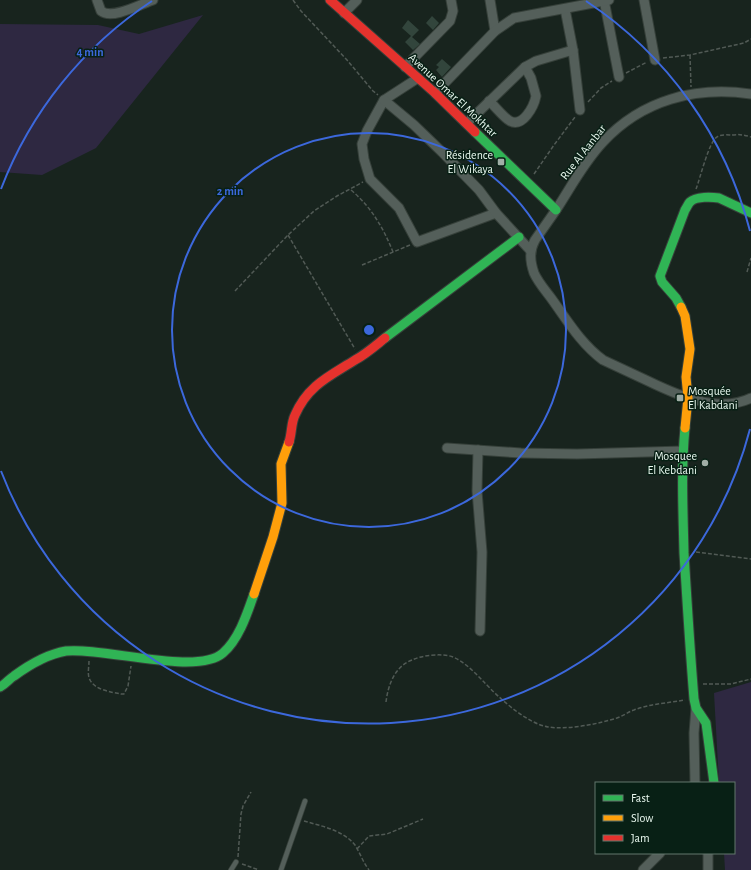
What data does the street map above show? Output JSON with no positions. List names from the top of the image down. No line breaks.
{"streets":{"street":["Avenue Omar El Mokhtar","Rue Al Aanbar"]},"crossings":[["Avenue Omar El Mokhtar","Rue Al Aanbar"]],"places":{"transit":["Résidence El Wikaya","Mosquée El Kabdani"],"other":["Mosquee El Kebdani"]},"legend":["Fast","Slow","Jam"],"rings":["4 min","2 min"]}
